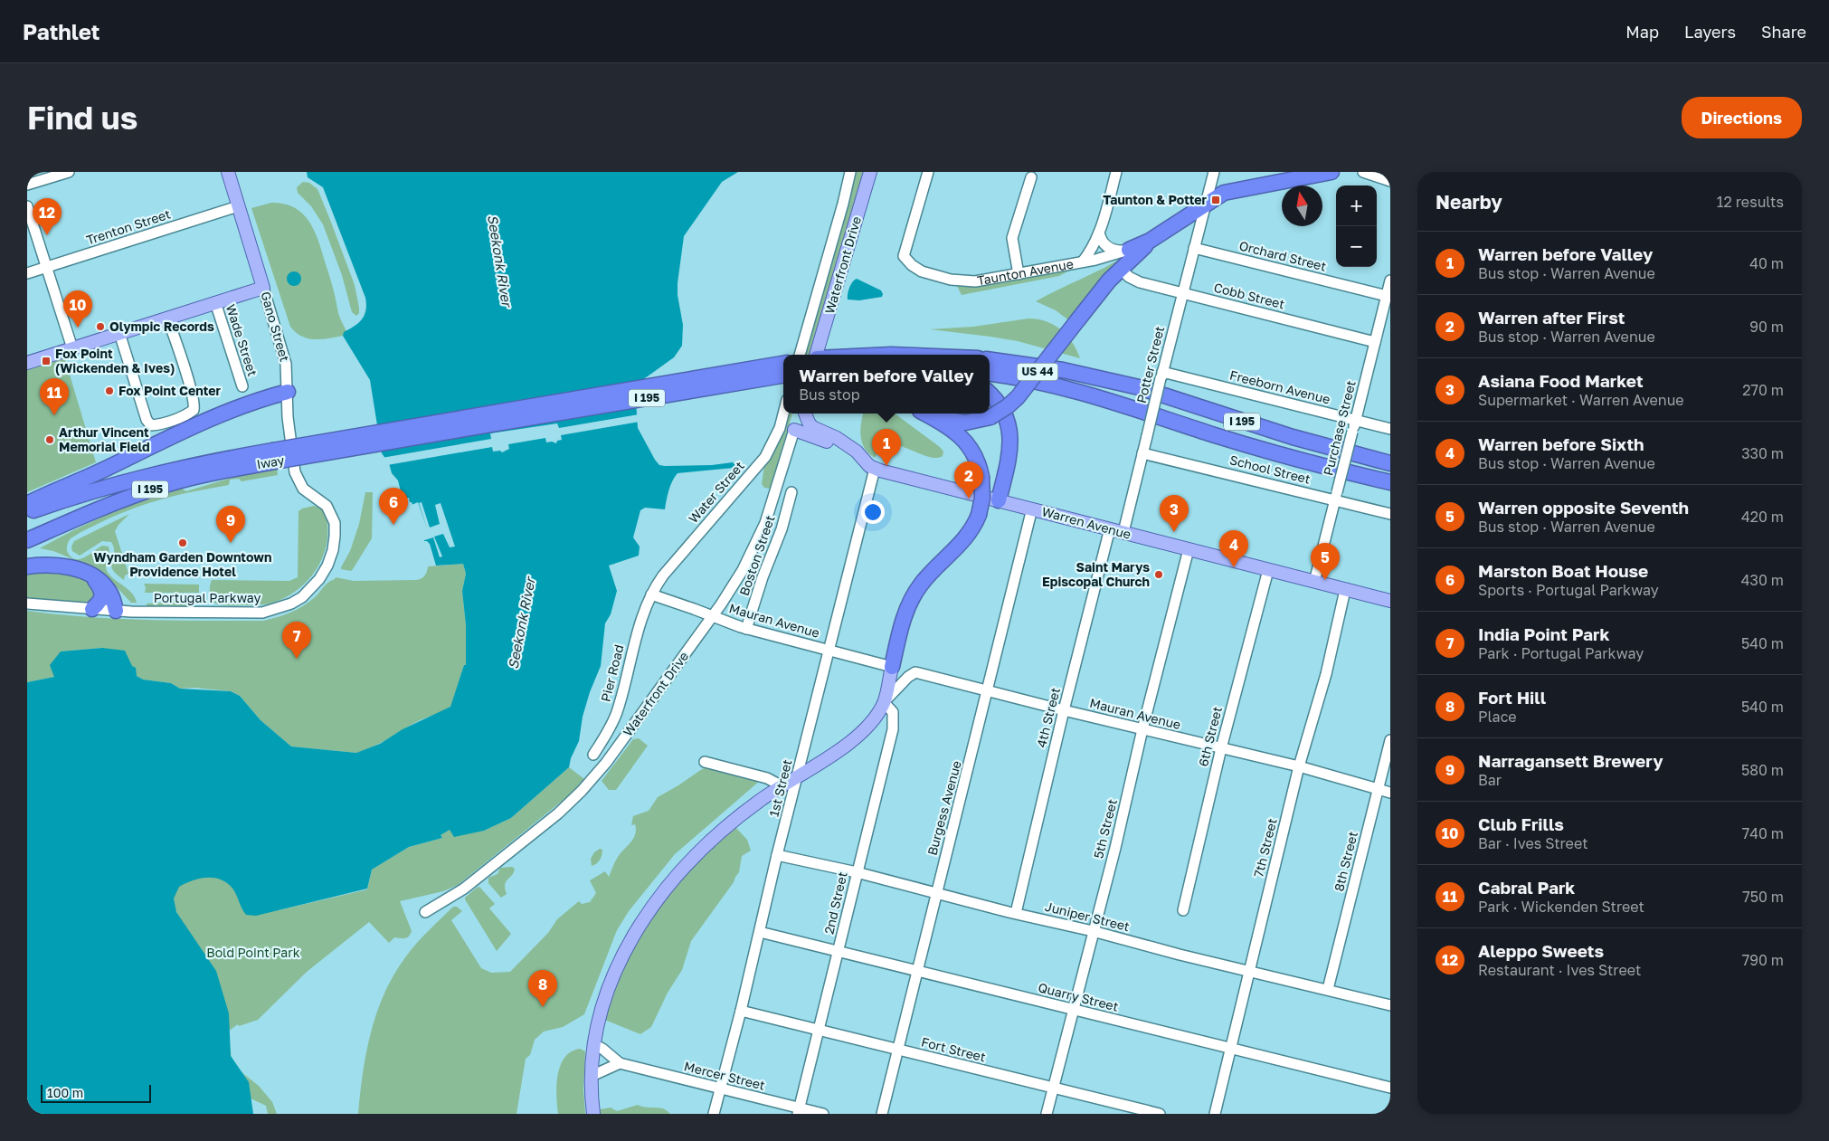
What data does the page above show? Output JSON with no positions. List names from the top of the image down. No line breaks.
{"streets":{"highway":["Taunton Avenue","US 44","I 195","Iway"],"main road":["Waterfront Drive","Gano Street","Warren Avenue"],"street":["Trenton Street","Orchard Street","Cobb Street","Wade Street","Potter Street","Freeborn Avenue","Purchase Street","School Street","Water Street","Boston Street","Portugal Parkway","Mauran Avenue","Pier Road","4th Street","6th Street","1st Street","Burgess Avenue","5th Street","7th Street","8th Street","2nd Street","Juniper Street","Quarry Street","Fort Street","Mercer Street"]},"crossings":[["Trenton Street","Gano Street"],["Orchard Street","Potter Street"],["Orchard Street","Purchase Street"],["Waterfront Drive","Mauran Avenue"],["Taunton Avenue","Cobb Street"],["Taunton Avenue","Potter Street"],["Taunton Avenue","US 44"],["Cobb Street","Potter Street"],["Cobb Street","US 44"],["Cobb Street","Purchase Street"],["Gano Street","Portugal Parkway"],["Potter Street","Freeborn Avenue"],["Potter Street","School Street"],["Potter Street","Warren Avenue"],["Freeborn Avenue","Purchase Street"],["I 195","Iway"],["Purchase Street","School Street"],["Purchase Street","Warren Avenue"],["Water Street","Mauran Avenue"],["Water Street","Pier Road"],["Warren Avenue","4th Street"],["Warren Avenue","6th Street"],["Warren Avenue","1st Street"],["Warren Avenue","Burgess Avenue"],["Warren Avenue","5th Street"],["Warren Avenue","7th Street"],["Boston Street","Mauran Avenue"],["Mauran Avenue","Pier Road"],["Mauran Avenue","4th Street"],["Mauran Avenue","6th Street"],["Mauran Avenue","1st Street"],["Mauran Avenue","Burgess Avenue"],["Mauran Avenue","5th Street"],["Mauran Avenue","7th Street"],["Mauran Avenue","8th Street"],["Mauran Avenue","2nd Street"],["4th Street","Juniper Street"],["1st Street","Juniper Street"],["1st Street","Quarry Street"],["1st Street","Fort Street"],["1st Street","Mercer Street"],["Burgess Avenue","Juniper Street"],["Burgess Avenue","Quarry Street"],["Burgess Avenue","Fort Street"],["5th Street","Juniper Street"],["5th Street","Quarry Street"],["5th Street","Fort Street"],["7th Street","Juniper Street"],["7th Street","Quarry Street"],["8th Street","Juniper Street"],["2nd Street","Juniper Street"],["2nd Street","Quarry Street"],["2nd Street","Fort Street"],["2nd Street","Mercer Street"]],"water":["Seekonk River"],"parks":["Bold Point Park"],"places":{"transit":["Taunton & Potter","Fox Point (Wickenden & Ives)"],"other":["Olympic Records","Fox Point Center","Arthur Vincent Memorial Field","Wyndham Garden Downtown Providence Hotel","Saint Marys Episcopal Church"]},"scale_bar":"100 m","north":"top","page":{"header":"Pathlet","nav":["Map","Layers","Share"],"buttons":"Directions","title":"Find us","heading":["Nearby","12 results"],"map_buttons":["+","−"],"pins":["12","10","11","1","2","6","3","9","4","5","7","8"],"list":[{"mark":"1","name":"Warren before Valley","note":"Bus stop · Warren Avenue","value":"40 m"},{"mark":"2","name":"Warren after First","note":"Bus stop · Warren Avenue","value":"90 m"},{"mark":"3","name":"Asiana Food Market","note":"Supermarket · Warren Avenue","value":"270 m"},{"mark":"4","name":"Warren before Sixth","note":"Bus stop · Warren Avenue","value":"330 m"},{"mark":"5","name":"Warren opposite Seventh","note":"Bus stop · Warren Avenue","value":"420 m"},{"mark":"6","name":"Marston Boat House","note":"Sports · Portugal Parkway","value":"430 m"},{"mark":"7","name":"India Point Park","note":"Park · Portugal Parkway","value":"540 m"},{"mark":"8","name":"Fort Hill","note":"Place","value":"540 m"},{"mark":"9","name":"Narragansett Brewery","note":"Bar","value":"580 m"},{"mark":"10","name":"Club Frills","note":"Bar · Ives Street","value":"740 m"},{"mark":"11","name":"Cabral Park","note":"Park · Wickenden Street","value":"750 m"},{"mark":"12","name":"Aleppo Sweets","note":"Restaurant · Ives Street","value":"790 m"}],"popup":["Warren before Valley","Bus stop"],"scale":"100 m"}}
